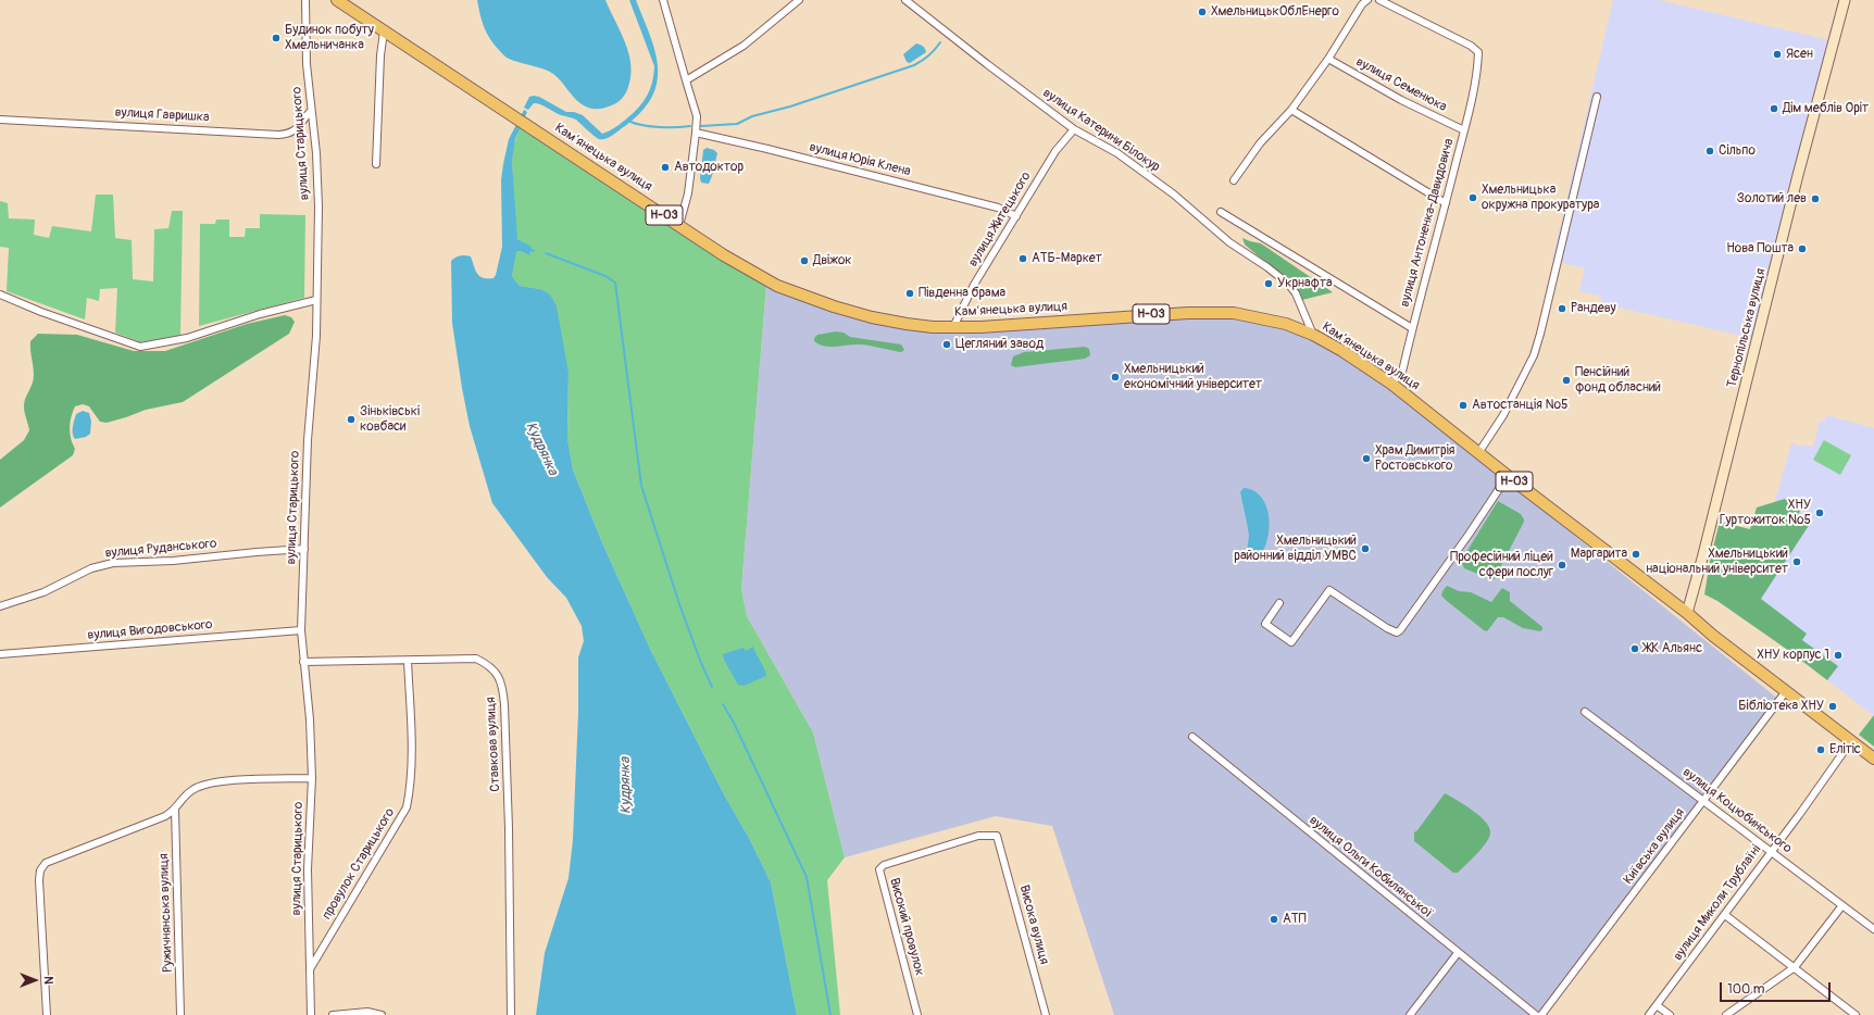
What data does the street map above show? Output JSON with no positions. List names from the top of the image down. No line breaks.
{"streets":{"main road":["Камʼянецька вулиця","Н-03","Тернопільська вулиця"],"street":["вулиця Семенюка","вулиця Гавришка","вулиця Катерини Білокур","вулиця Старицького","вулиця Юрія Клена","вулиця Житецького","вулиця Антоненка-Давидовича","вулиця Руданського","вулиця Вигодовського","Ставкова вулиця","вулиця Коцюбинського","Київська вулиця","провулок Старицького","вулиця Ольги Кобилянської","вулиця Миколи Трублаїні","Ружичнянська вулиця","Висока вулиця","Високий провулок"]},"crossings":[["вулиця Семенюка","вулиця Антоненка-Давидовича"],["вулиця Гавришка","вулиця Старицького"],["вулиця Катерини Білокур","Камʼянецька вулиця"],["вулиця Катерини Білокур","вулиця Житецького"],["вулиця Старицького","вулиця Руданського"],["вулиця Старицького","вулиця Вигодовського"],["вулиця Старицького","Ставкова вулиця"],["вулиця Старицького","провулок Старицького"],["Камʼянецька вулиця","Н-03"],["Камʼянецька вулиця","вулиця Житецького"],["Камʼянецька вулиця","вулиця Антоненка-Давидовича"],["Камʼянецька вулиця","Тернопільська вулиця"],["Камʼянецька вулиця","Київська вулиця"],["Камʼянецька вулиця","вулиця Миколи Трублаїні"],["вулиця Юрія Клена","вулиця Житецького"],["Ставкова вулиця","провулок Старицького"],["вулиця Коцюбинського","Київська вулиця"],["вулиця Коцюбинського","вулиця Миколи Трублаїні"],["Висока вулиця","Високий провулок"]],"water":["Кудрянка"],"places":["ХмельницькОблЕнерго","Будинок побуту Хмельничанка","Ясен","Дім меблів Оріт","Сільпо","Автодоктор","Хмельницька окружна прокуратура","Золотий лев","Нова Пошта","АТБ-Маркет","Двіжок","Укрнафта","Південна брама","Рандеву","Цегляний завод","Хмельницький економічний університет","Пенсійний фонд обласний","Автостанція №5","Зіньківські ковбаси","Храм Димитрія Ростовського","ХНУ Гуртожиток №5","Хмельницький районний відділ УМВС","Маргарита","Хмельницький національний університет","Професійний ліцей сфери послуг","ЖК Альянс","ХНУ корпус 1","Бібліотека ХНУ","Елітіс","АТП"],"scale_bar":"100 m","north":"right"}
